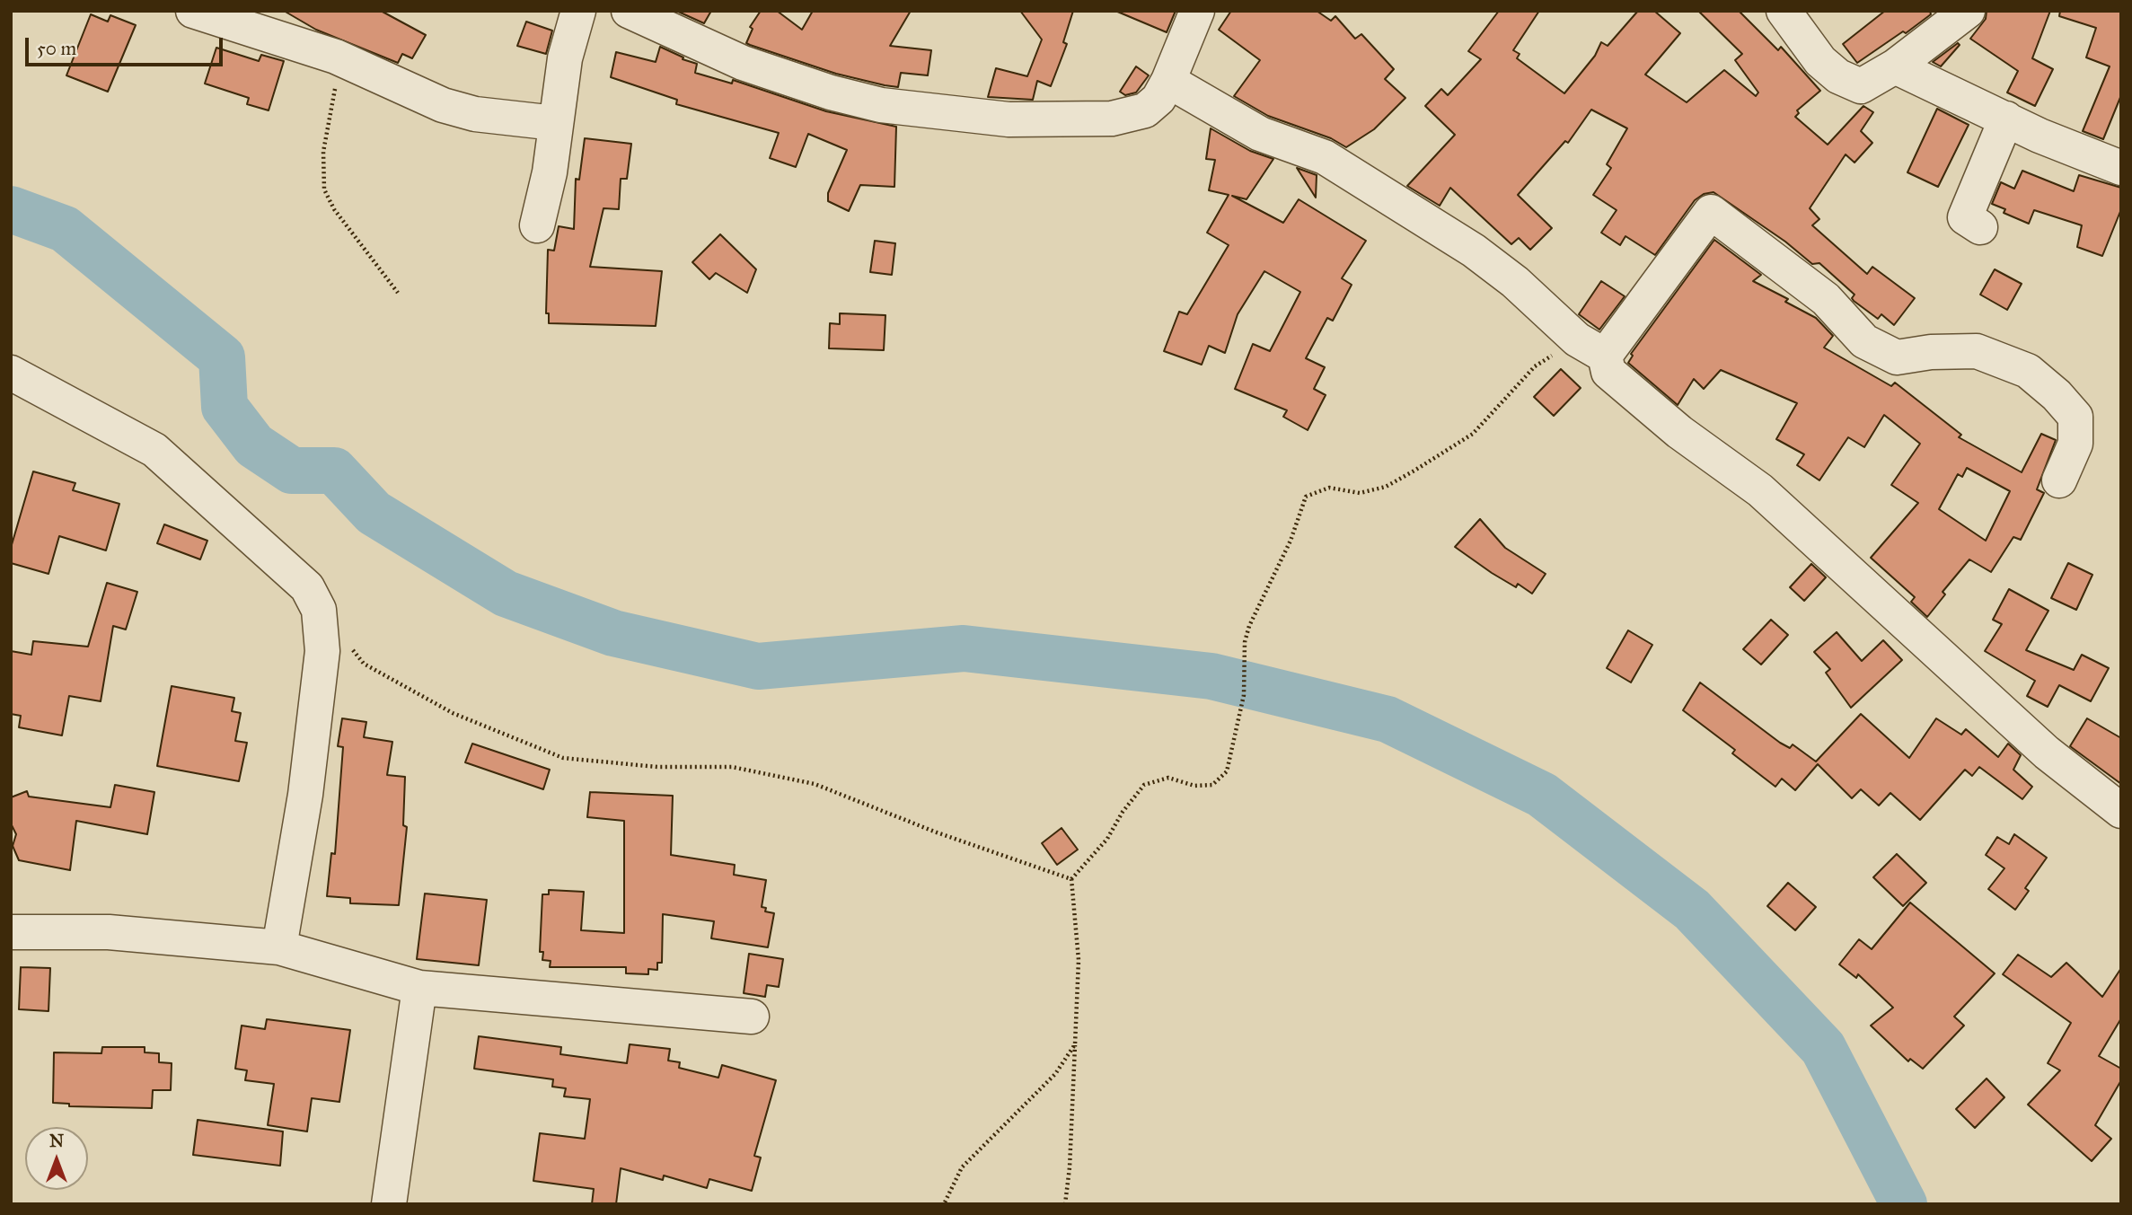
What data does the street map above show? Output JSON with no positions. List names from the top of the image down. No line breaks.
{"scale_bar":"50 m","north":"top"}
